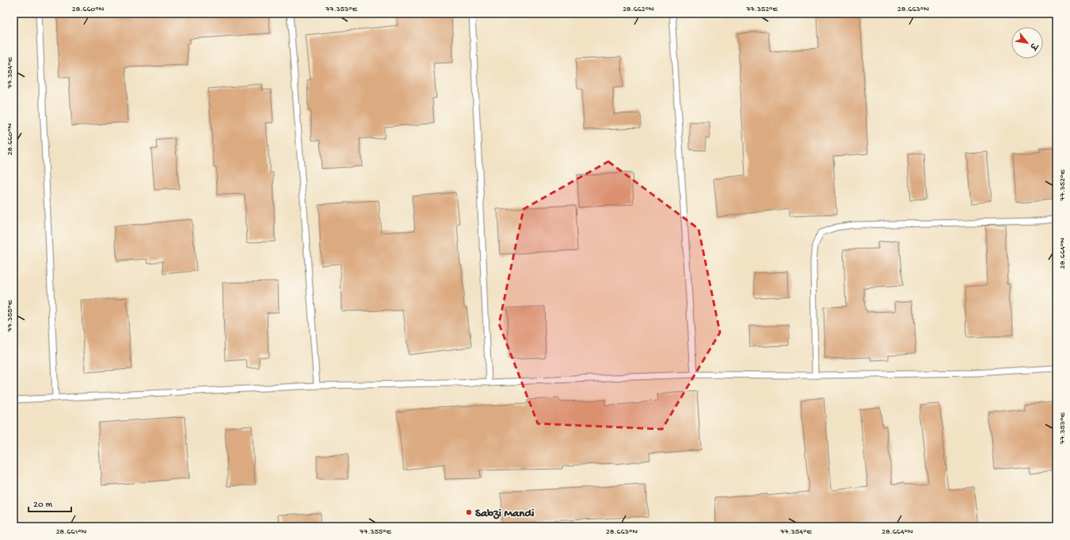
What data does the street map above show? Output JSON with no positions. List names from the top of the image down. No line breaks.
{"places":["Sabzi Mandi"],"scale_bar":"20 m","north":"bottom right","coordinates":["28.660°N","77.353°E","28.662°N","77.352°E","28.663°N","77.354°E","28.664°N","77.355°E","28.661°N"]}
